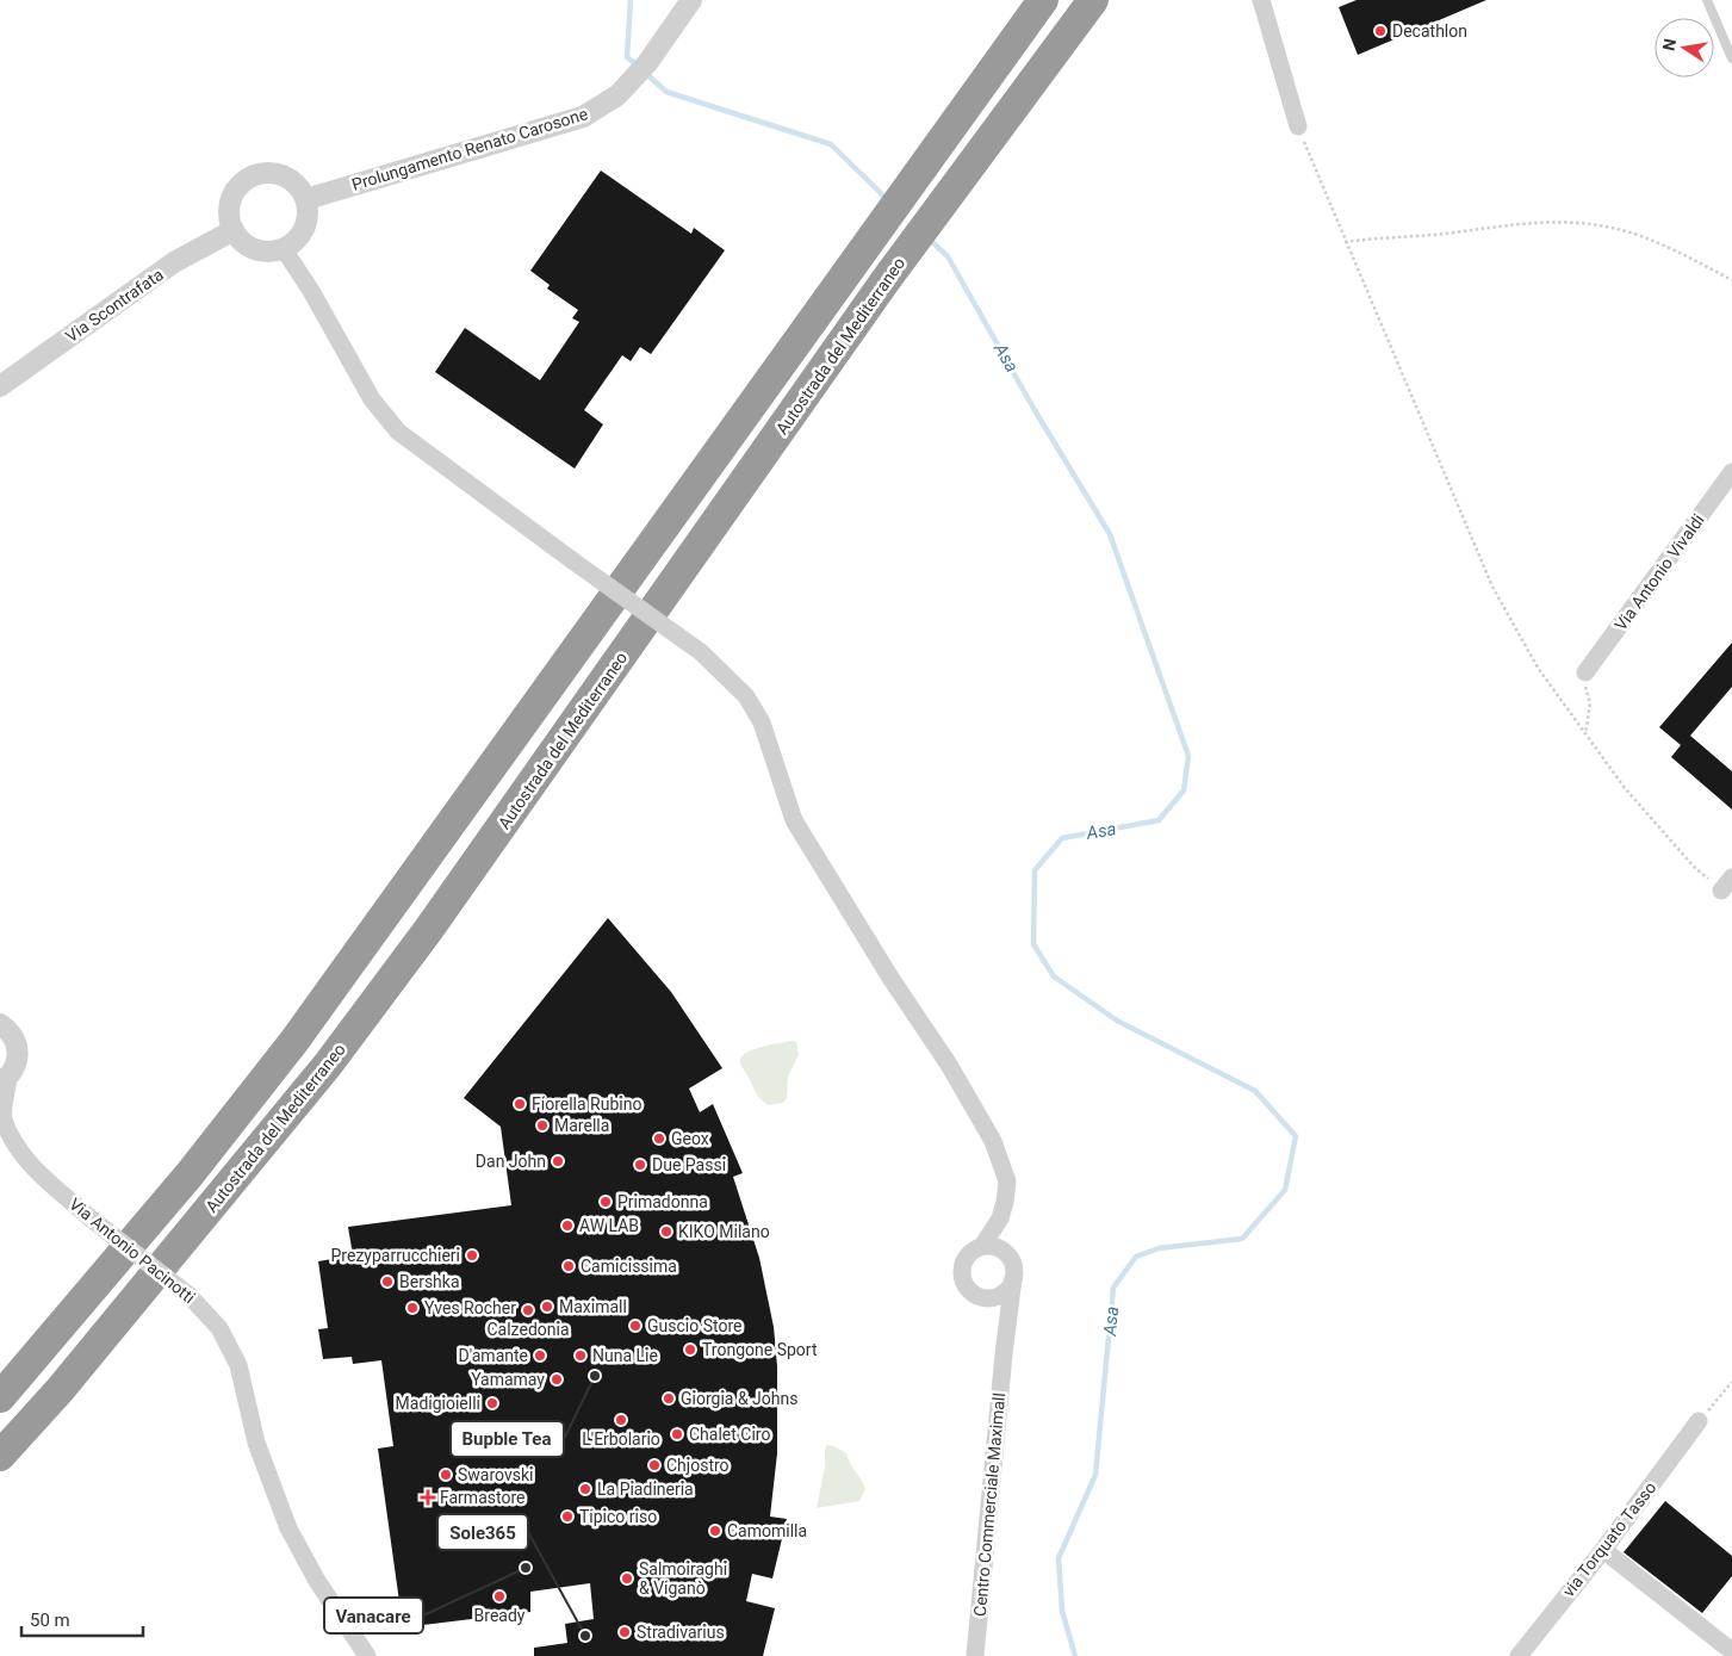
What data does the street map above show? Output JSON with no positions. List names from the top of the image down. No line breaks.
{"streets":{"highway":["Autostrada del Mediterraneo"],"street":["Prolungamento Renato Carosone","Via Scontrafata","Via Antonio Vivaldi","Via Antonio Pacinotti","Centro Commerciale Maximall","via Torquato Tasso"]},"crossings":[["Prolungamento Renato Carosone","Via Scontrafata"]],"water":["Asa"],"places":{"other":["Decathlon","Fiorella Rubino","Marella","Geox","Dan John","Due Passi","Primadonna","AW LAB","KIKO Milano","Prezyparrucchieri","Camicissima","Bershka","Maximall","Yves Rocher","Calzedonia","Guscio Store","Trongone Sport","D'amante","Nuna Lie","Bupble Tea","Yamamay","Giorgia & Johns","Madigioielli","L'Erbolario","Chalet Ciro","Chjostro","Swarovski","La Piadineria","Tipico riso","Camomilla","Vanacare","Salmoiraghi & Viganò","Bready","Stradivarius","Sole365"],"health":["Farmastore"]},"scale_bar":"50 m","north":"left"}
